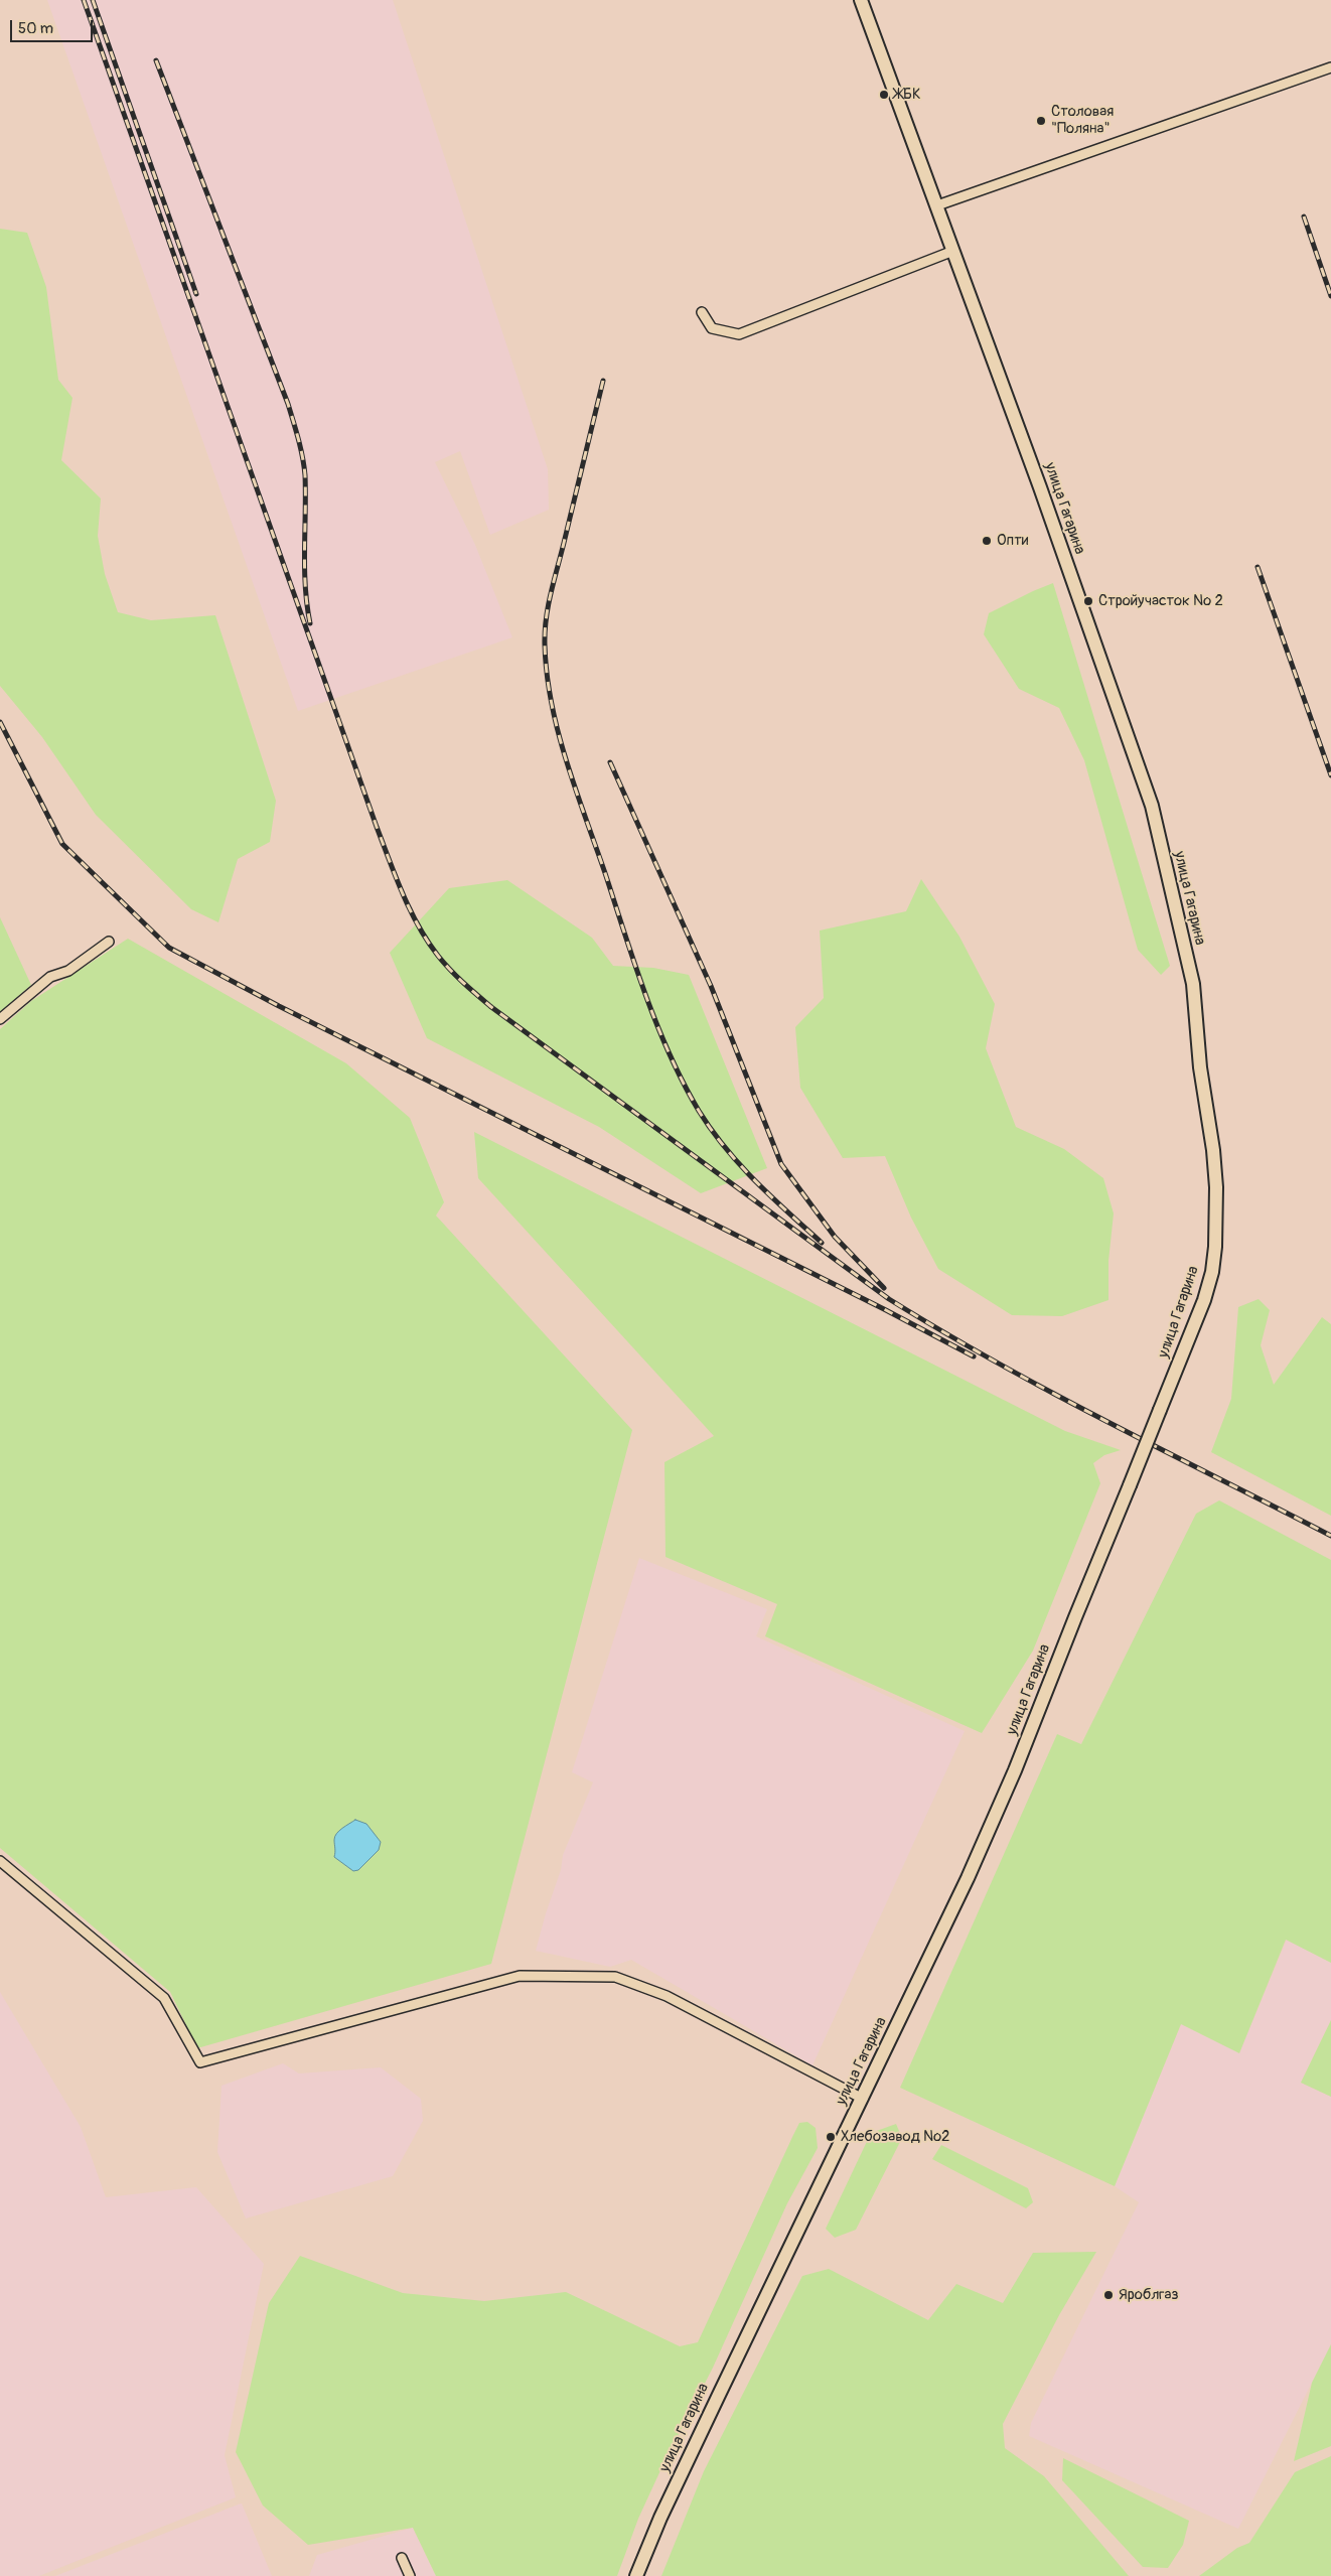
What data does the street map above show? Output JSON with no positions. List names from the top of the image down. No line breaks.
{"streets":{"main road":["улица Гагарина"]},"places":["ЖБК","Столовая \"Поляна\"","Опти","Стройучасток № 2","Хлебозавод №2","Яроблгаз"],"scale_bar":"50 m"}
